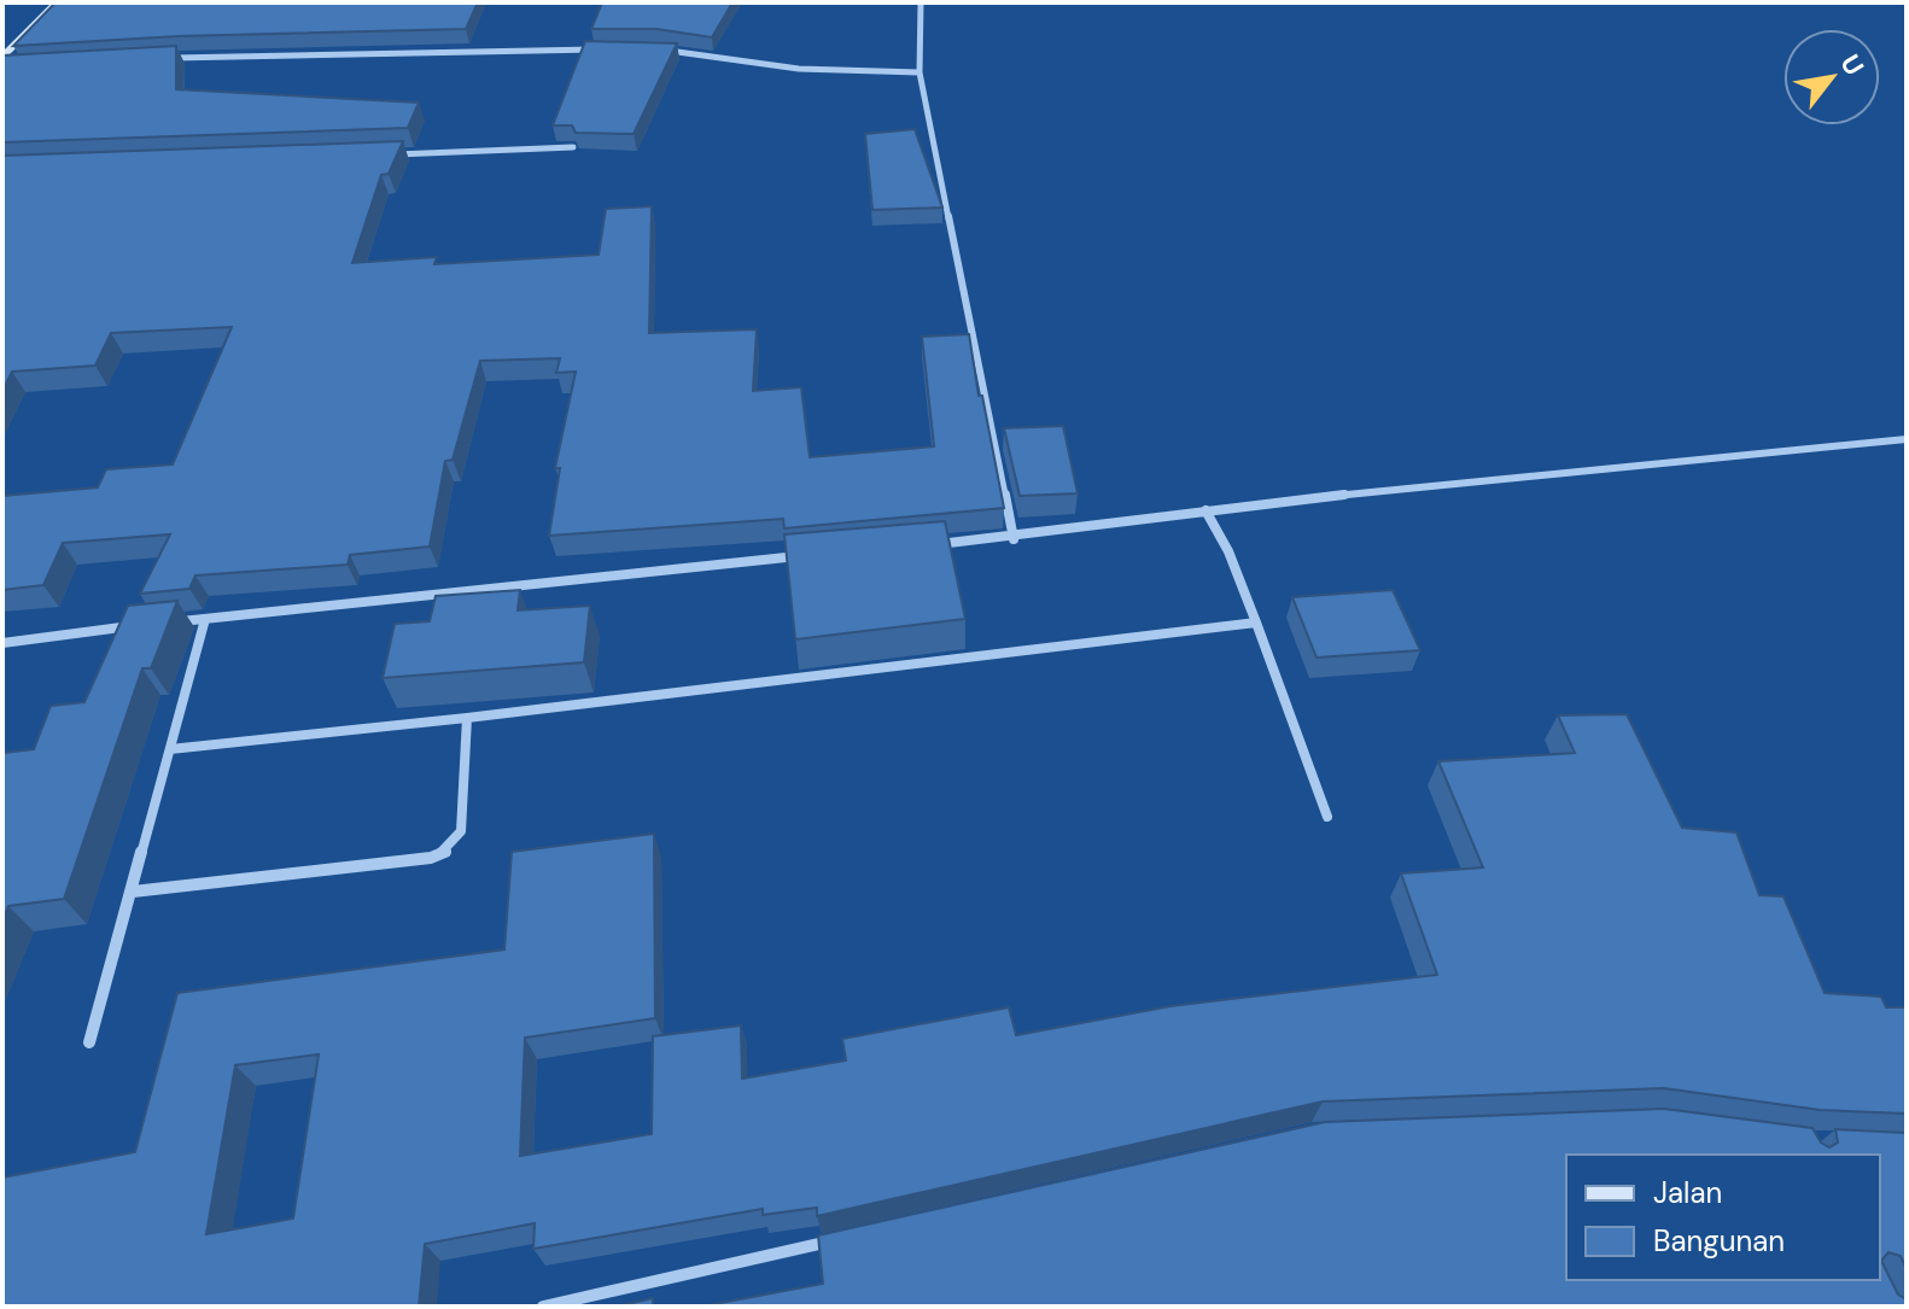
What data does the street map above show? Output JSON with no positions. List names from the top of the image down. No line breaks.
{"legend":["Jalan","Bangunan"],"north":"top right"}
